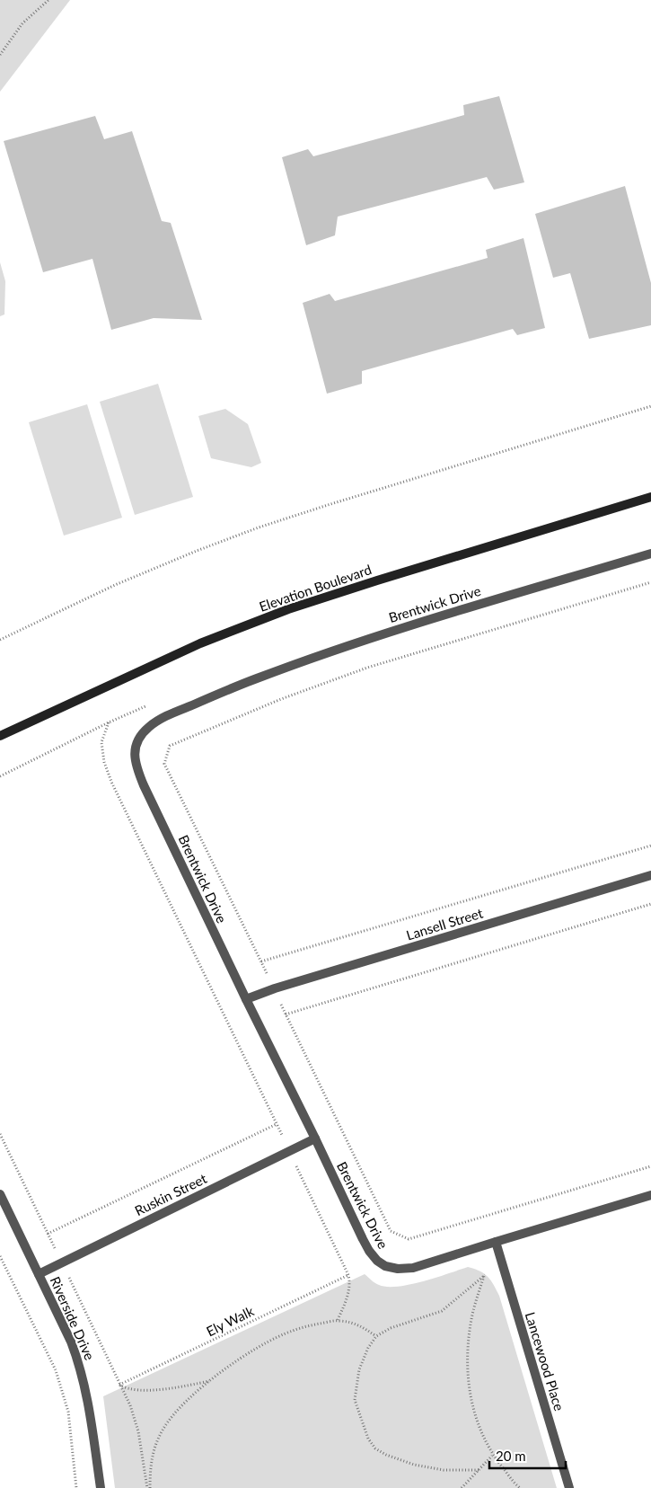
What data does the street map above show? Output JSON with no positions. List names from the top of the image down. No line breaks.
{"streets":{"street":["Elevation Boulevard","Brentwick Drive","Lansell Street","Ruskin Street","Riverside Drive","Lancewood Place"],"path":["Ely Walk"]},"crossings":[["Brentwick Drive","Lansell Street"],["Brentwick Drive","Ruskin Street"],["Brentwick Drive","Lancewood Place"],["Ruskin Street","Riverside Drive"]],"scale_bar":"20 m"}
